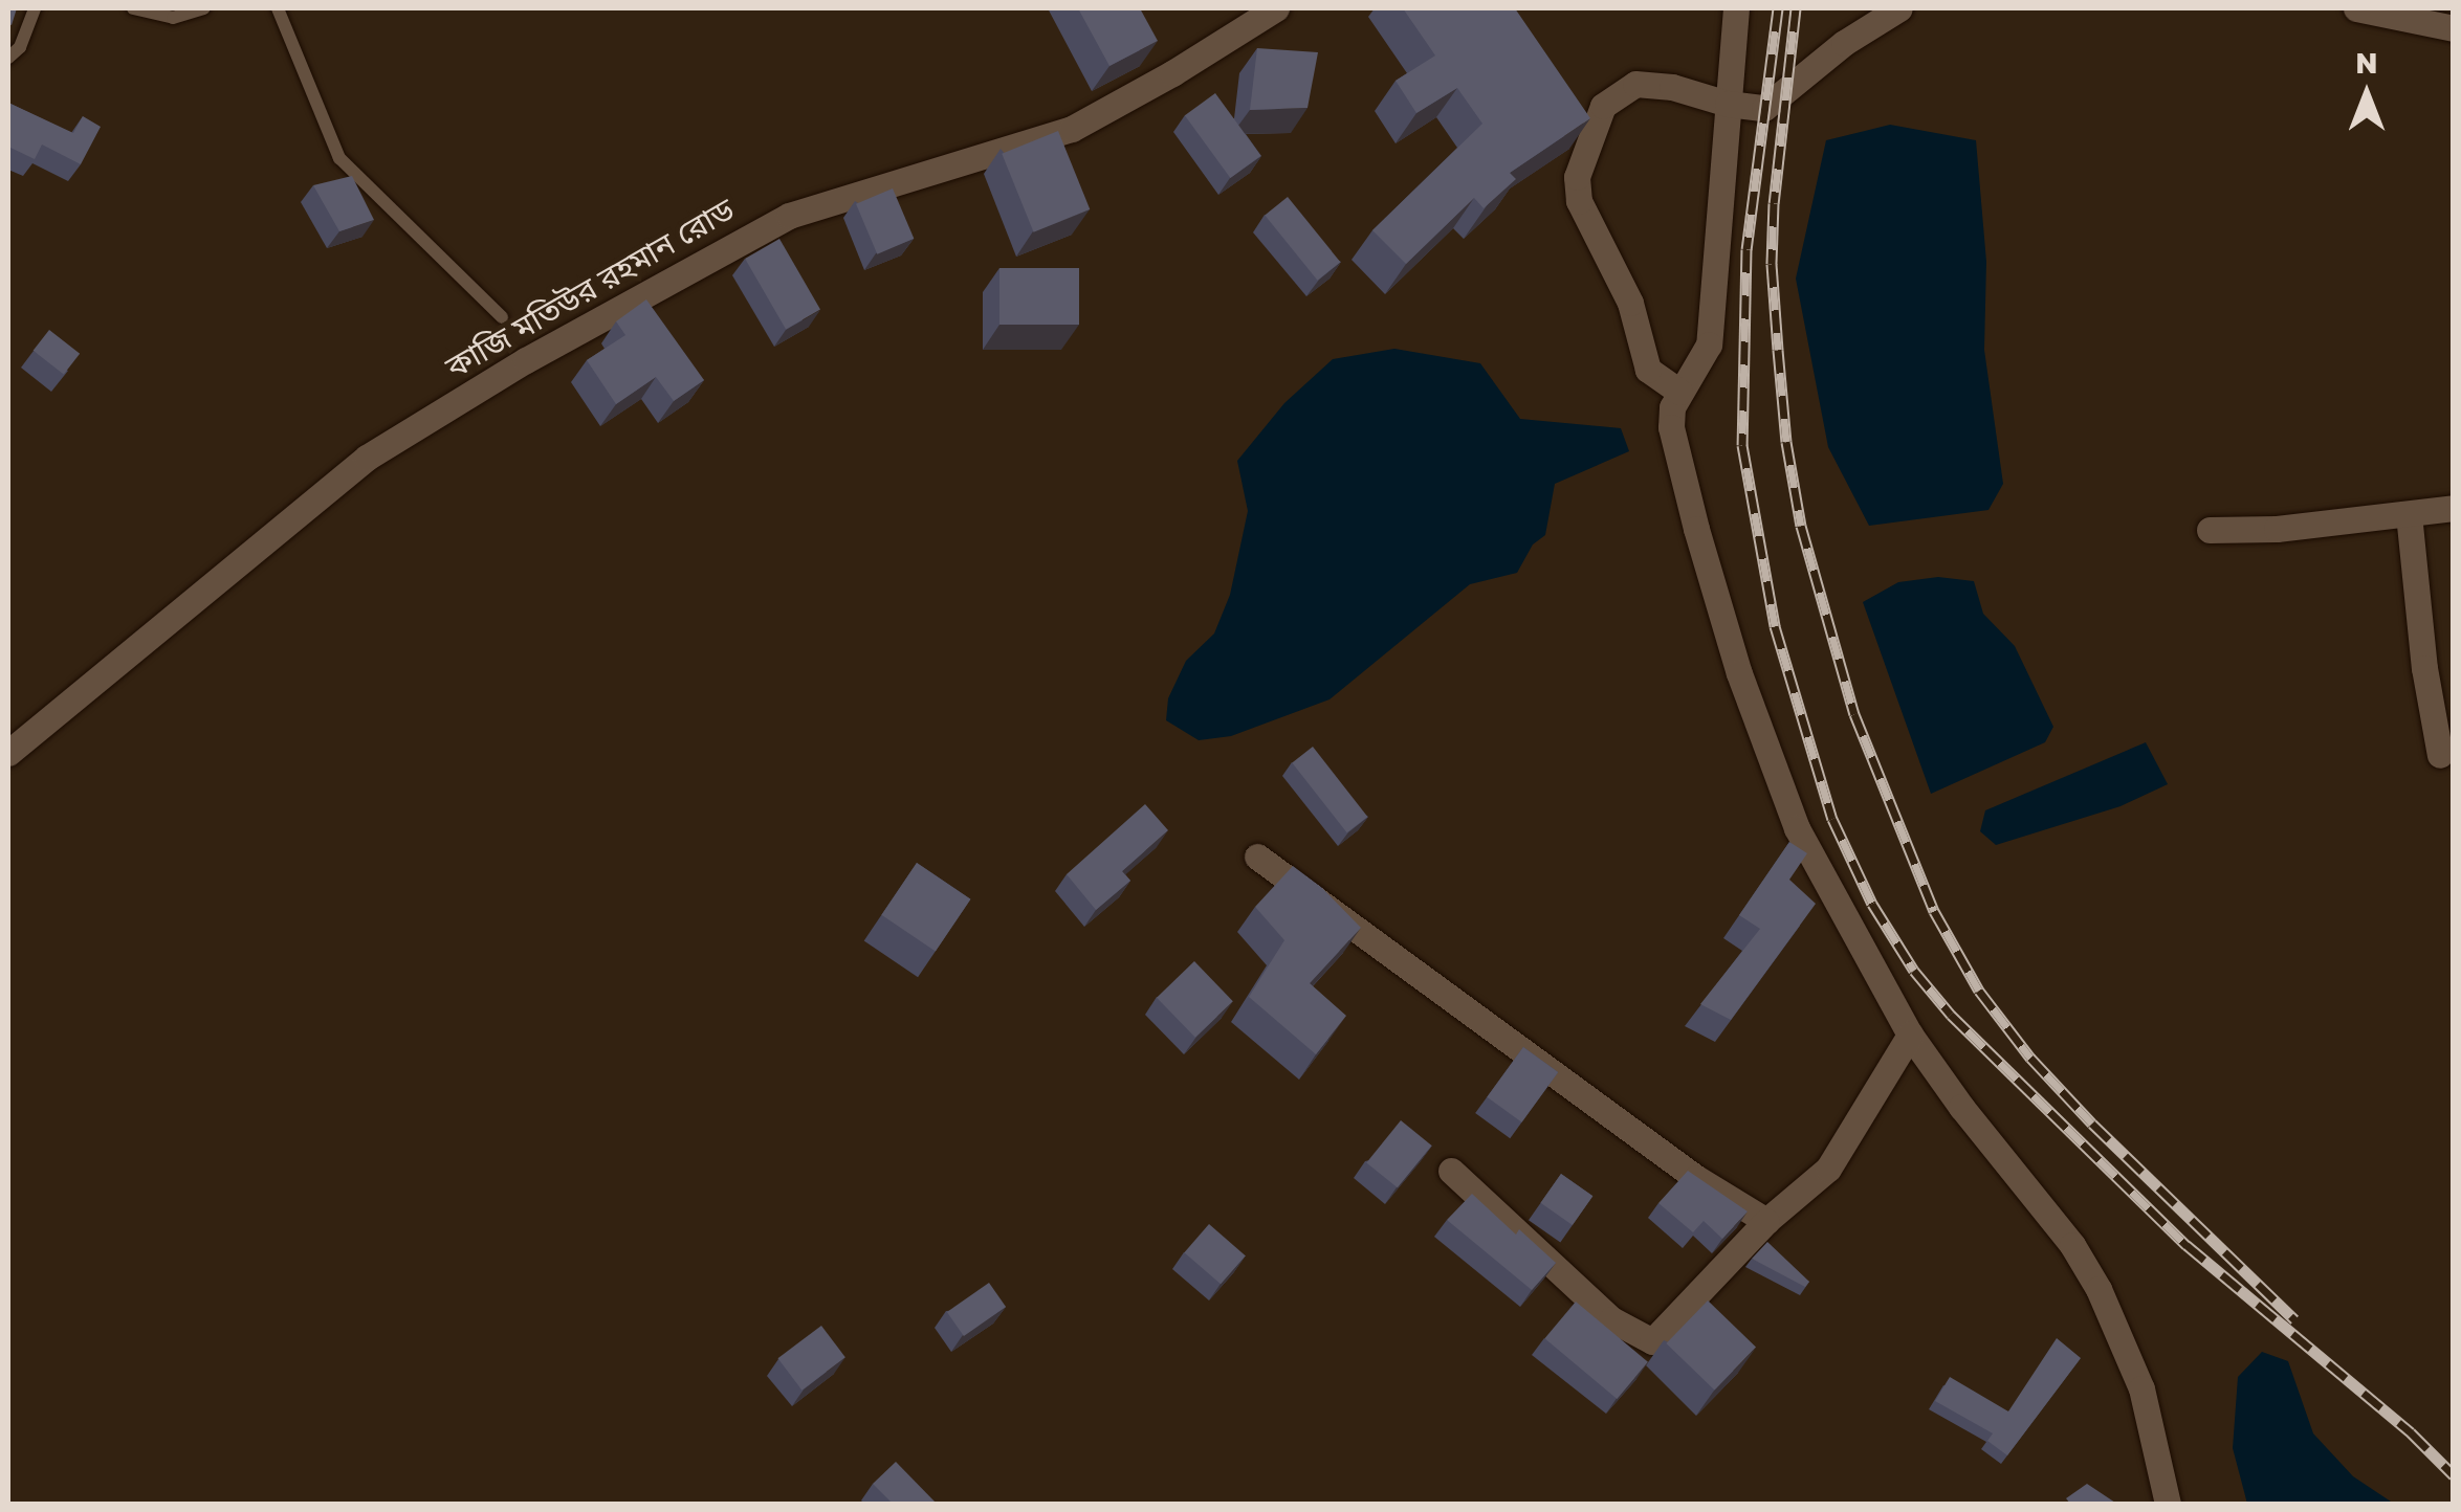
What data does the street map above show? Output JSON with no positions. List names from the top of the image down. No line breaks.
{"streets":{"street":["কাজি মতিউর রহমান রোড"]},"north":"top"}
